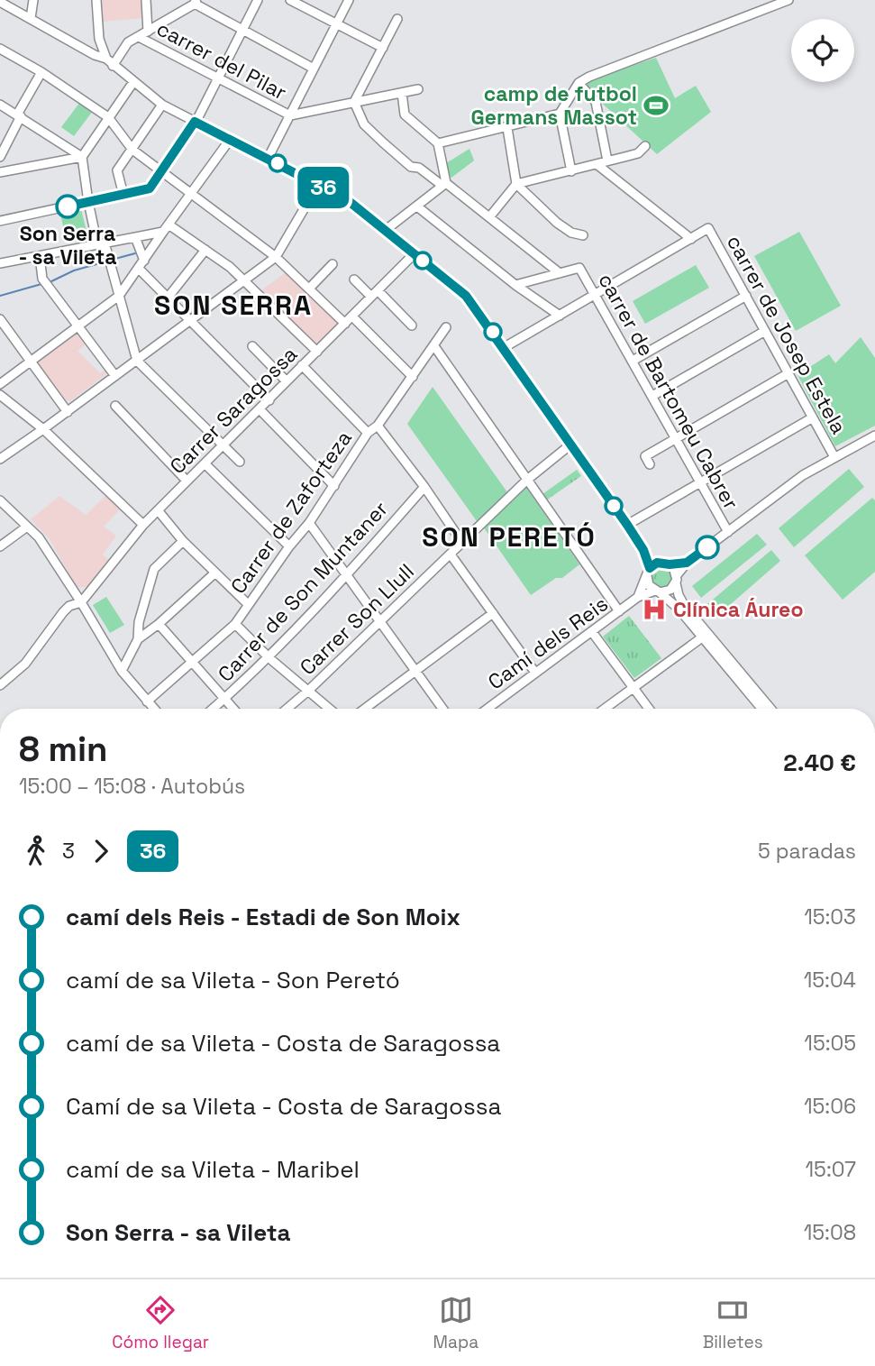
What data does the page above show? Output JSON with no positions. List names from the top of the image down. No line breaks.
{"streets":{"street":["carrer del Pilar","carrer de Josep Estela","carrer de Bartomeu Cabrer","Carrer Saragossa","Carrer de Zaforteza","Carrer de Son Muntaner","Carrer Son Llull","Camí dels Reis"]},"districts":["SON SERRA","SON PERETÓ"],"places":{"sports":["camp de futbol Germans Massot"],"other":["Son Serra - sa Vileta"],"hospital":["Clínica Áureo"]},"lines":["bus line 36"],"page":{"on_map":"36","heading":["8 min","15:00 – 15:08 · Autobús","2.40 €"],"legs":["3","36","5 paradas"],"list":[{"name":"camí dels Reis - Estadi de Son Moix","value":"15:03"},{"name":"camí de sa Vileta - Son Peretó","value":"15:04"},{"name":"camí de sa Vileta - Costa de Saragossa","value":"15:05"},{"name":"Camí de sa Vileta - Costa de Saragossa","value":"15:06"},{"name":"camí de sa Vileta - Maribel","value":"15:07"},{"name":"Son Serra - sa Vileta","value":"15:08"}],"tabs":["Cómo llegar","Mapa","Billetes"]}}
